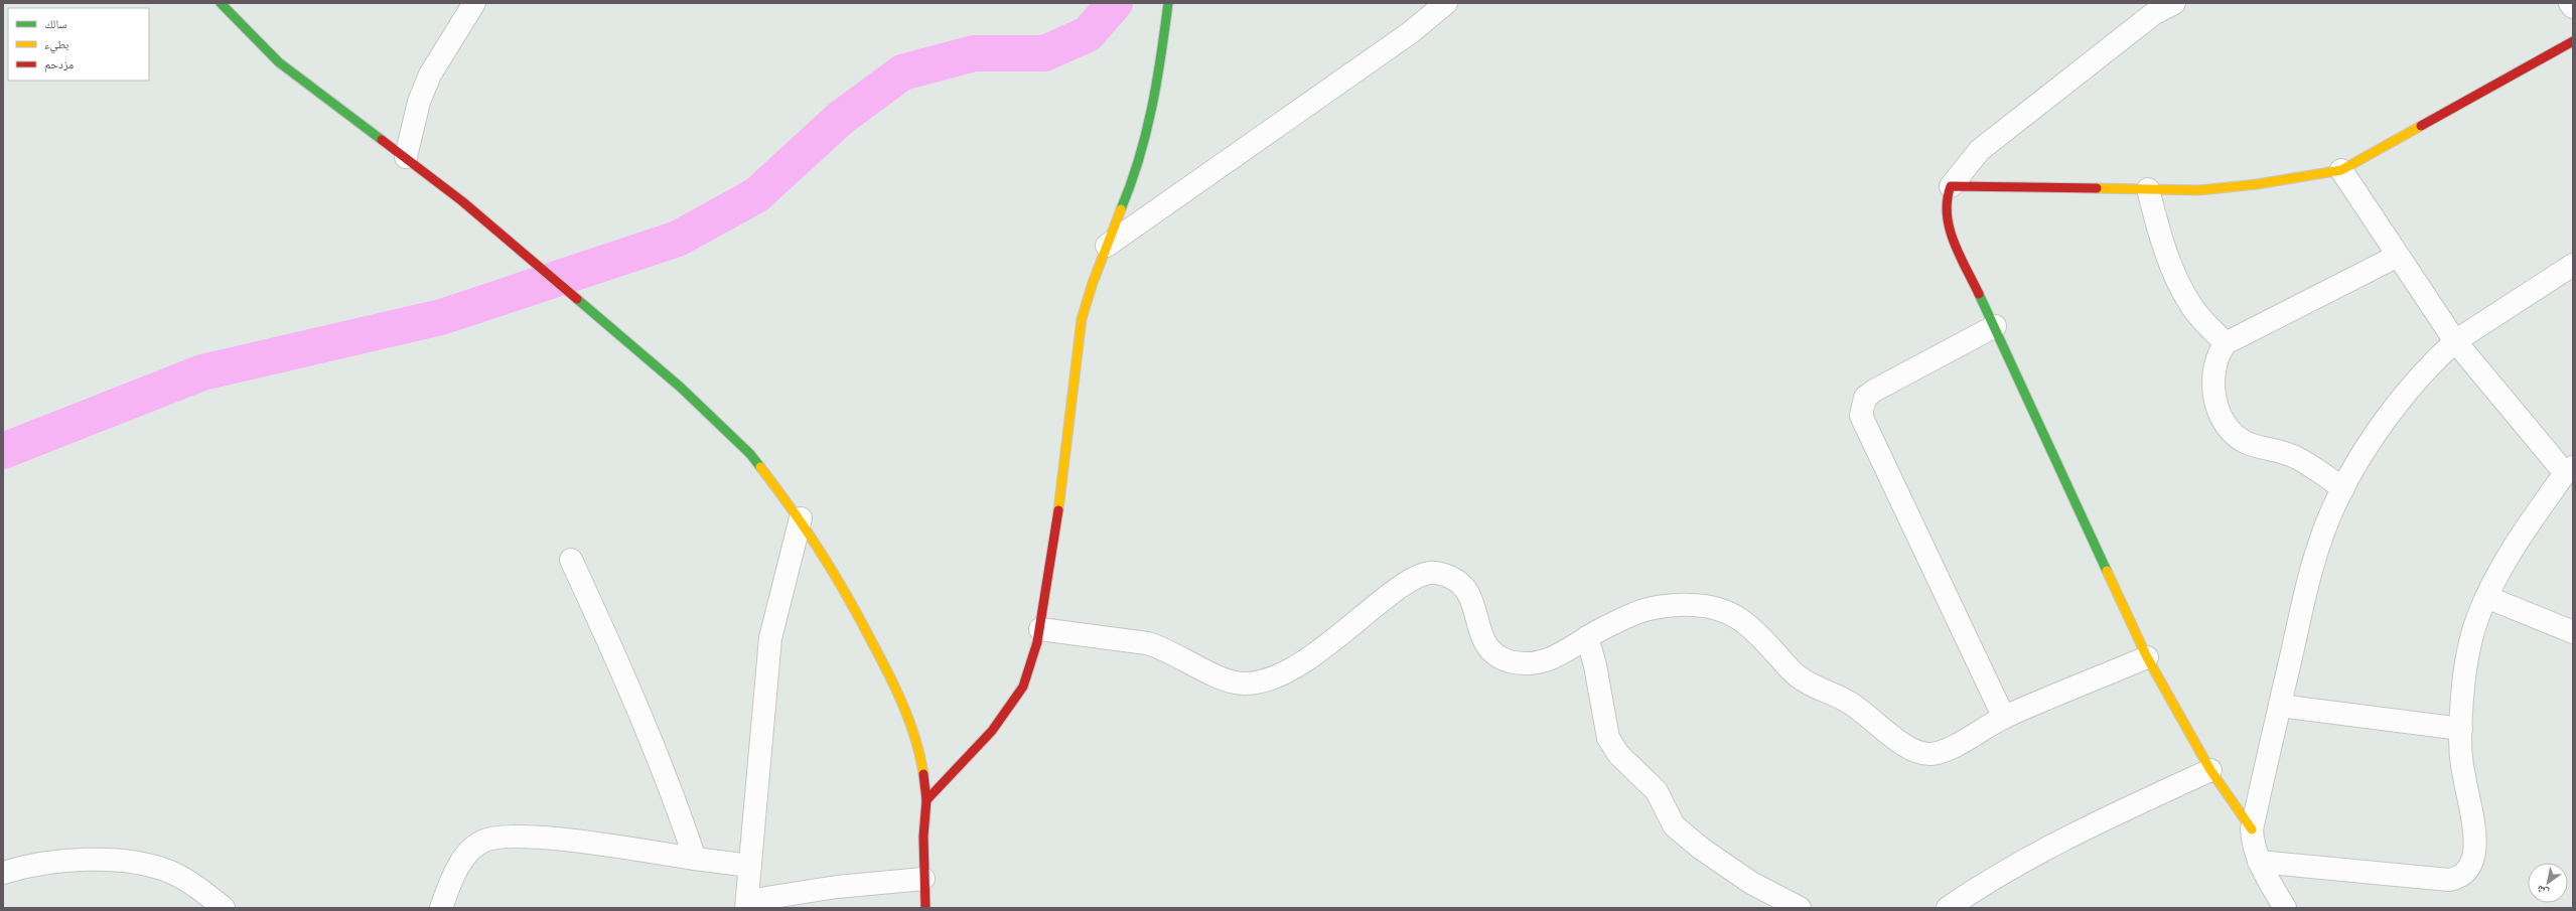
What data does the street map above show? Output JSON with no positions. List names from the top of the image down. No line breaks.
{"legend":["سالك","بطيء","مزدحم"],"north":"bottom left"}
